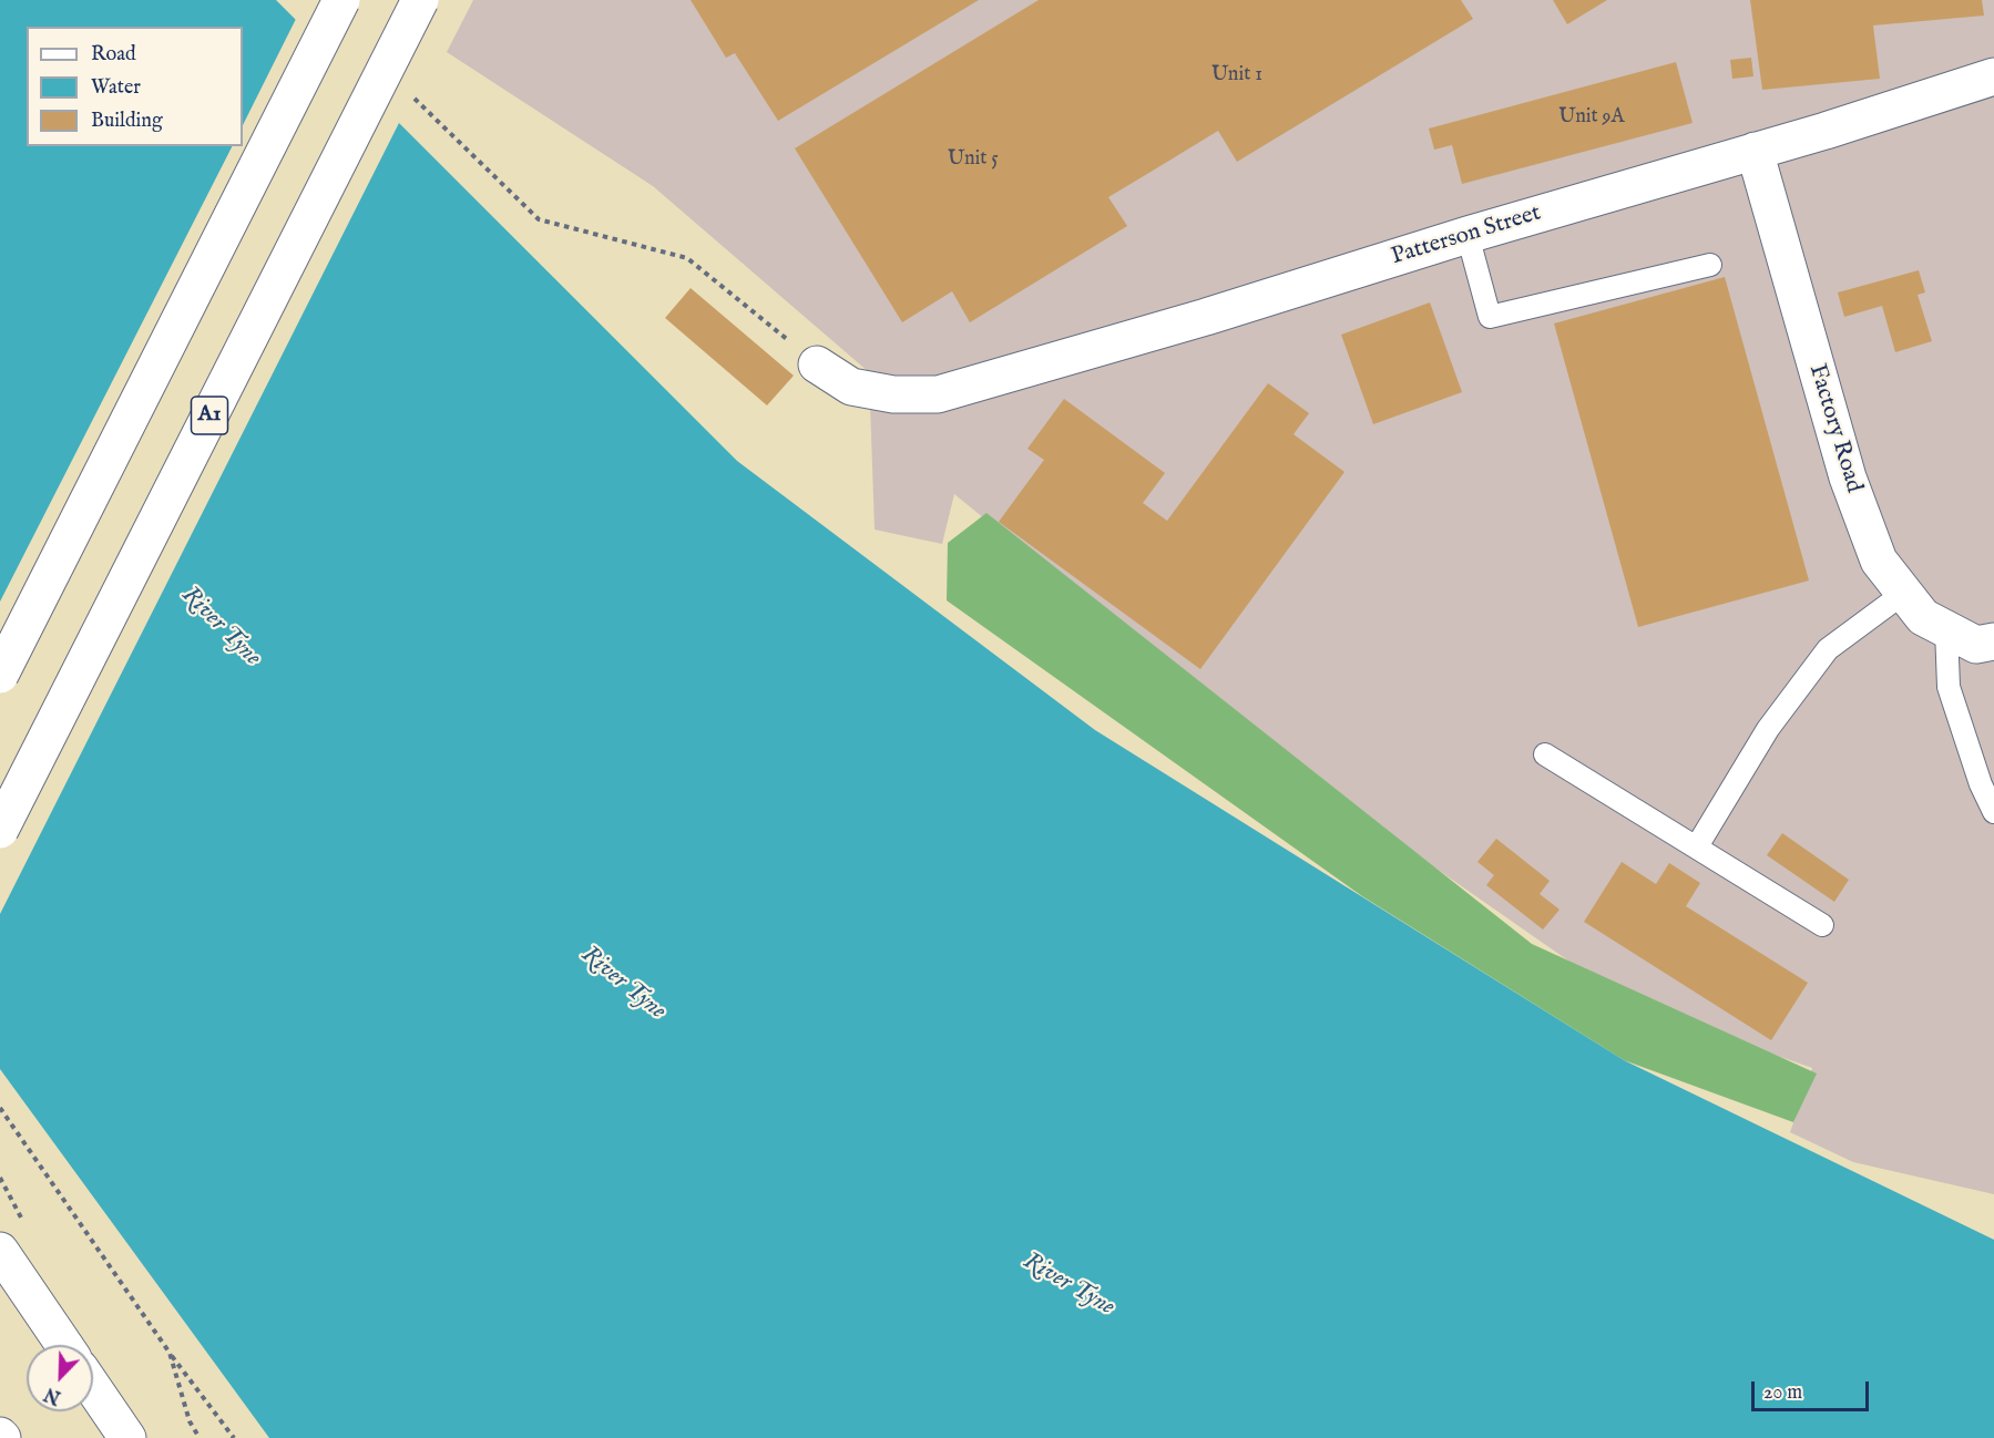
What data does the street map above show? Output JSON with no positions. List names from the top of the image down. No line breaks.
{"streets":{"main road":["Patterson Street","A1","Factory Road"]},"crossings":[["Patterson Street","Factory Road"]],"water":["River Tyne"],"house_numbers":["Unit 1","Unit 9A","Unit 5"],"legend":["Road","Water","Building"],"scale_bar":"20 m","north":"bottom left"}
